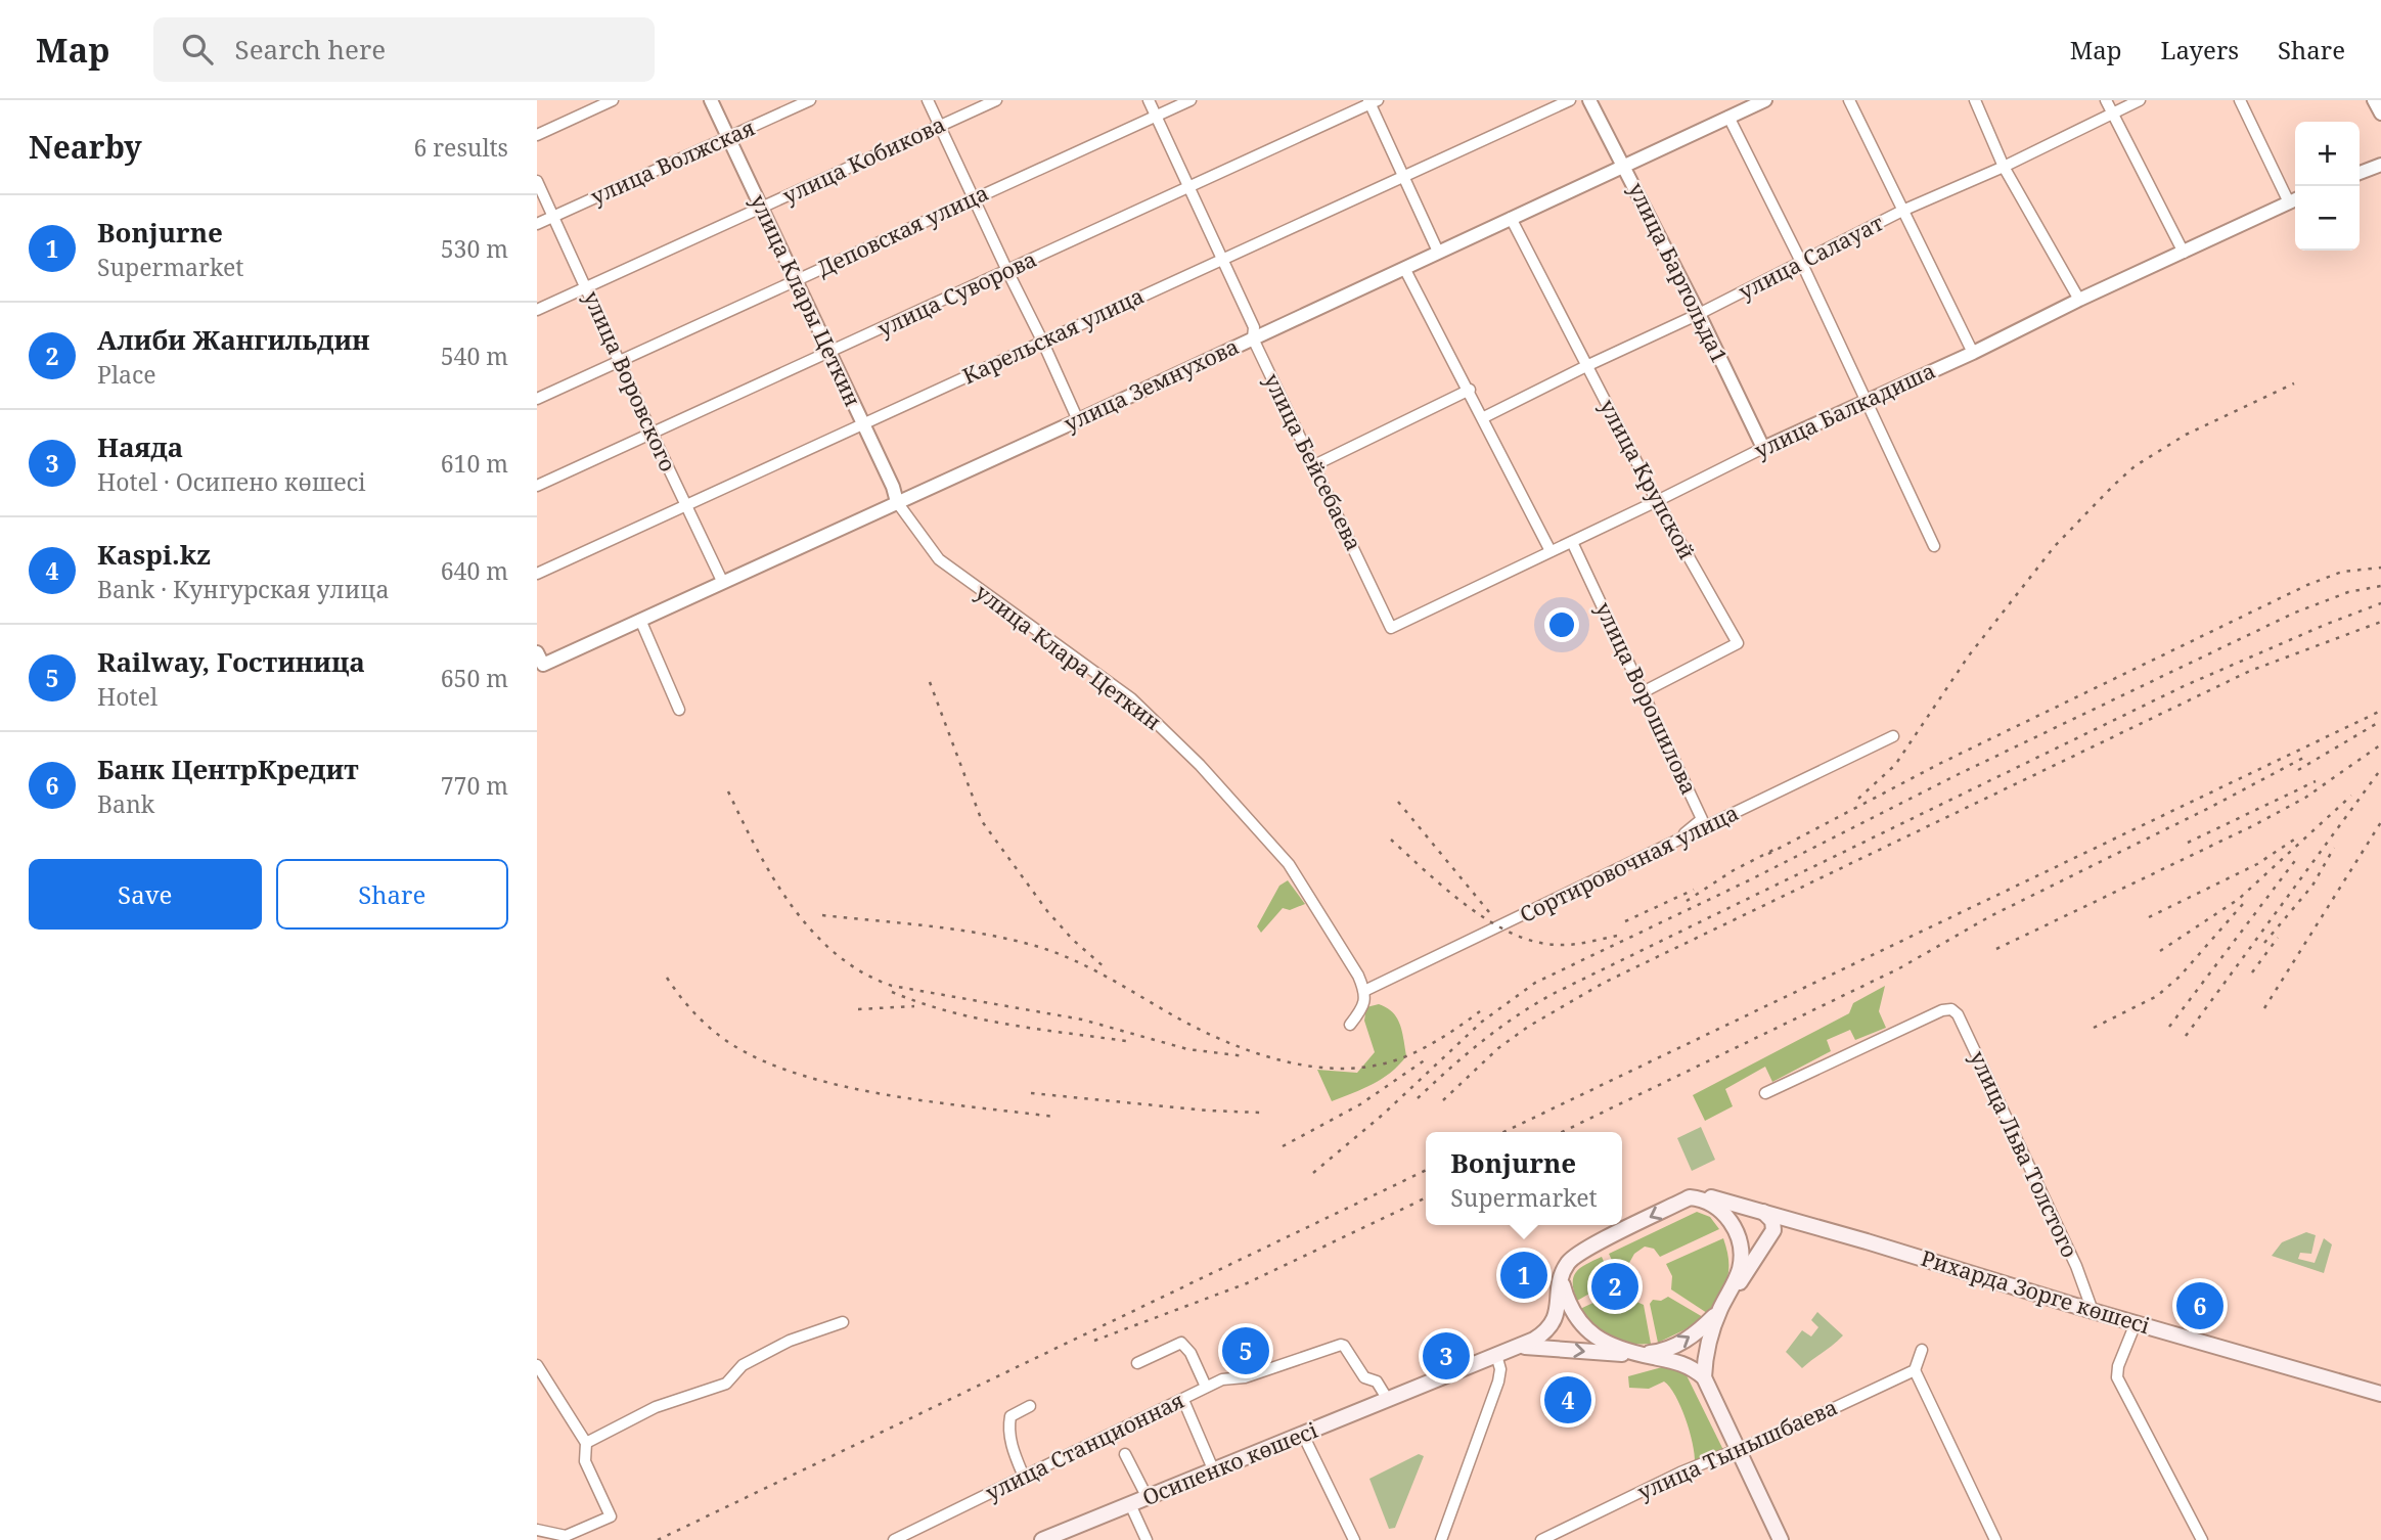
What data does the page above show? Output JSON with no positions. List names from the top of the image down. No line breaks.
{"streets":{"main road":["Рихарда Зорге көшесі","Осипенко көшесі"],"street":["улица Кобикова","улица Волжская","Деповская улица","улица Салауат","улица Бартольда1","улица Суворова","улица Клары Цеткин","Карельская улица","улица Воровского","улица Земнухова","улица Балкадиша","улица Бейсебаева","улица Крупской","улица Клара Цеткин","улица Ворошилова","Сортировочная улица","улица Льва Толстого","улица Станционная","улица Тынышбаева"]},"crossings":[["улица Кобикова","улица Клары Цеткин"],["улица Кобикова","улица Воровского"],["улица Волжская","улица Клары Цеткин"],["улица Волжская","улица Воровского"],["Деповская улица","улица Клары Цеткин"],["Деповская улица","улица Воровского"],["Деповская улица","улица Бейсебаева"],["улица Салауат","улица Бартольда1"],["улица Салауат","улица Крупской"],["улица Бартольда1","улица Земнухова"],["улица Бартольда1","улица Балкадиша"],["улица Суворова","улица Клары Цеткин"],["улица Суворова","улица Воровского"],["улица Суворова","улица Бейсебаева"],["улица Клары Цеткин","Карельская улица"],["улица Клары Цеткин","улица Земнухова"],["улица Клары Цеткин","улица Клара Цеткин"],["Карельская улица","улица Воровского"],["Карельская улица","улица Бейсебаева"],["улица Воровского","улица Земнухова"],["улица Земнухова","улица Бейсебаева"],["улица Земнухова","улица Крупской"],["улица Земнухова","улица Клара Цеткин"],["улица Балкадиша","улица Бейсебаева"],["улица Балкадиша","улица Крупской"],["улица Балкадиша","улица Ворошилова"],["улица Крупской","улица Ворошилова"],["улица Клара Цеткин","Сортировочная улица"],["улица Ворошилова","Сортировочная улица"],["улица Льва Толстого","Рихарда Зорге көшесі"],["улица Станционная","Осипенко көшесі"]],"page":{"header":"Map","search":"Search here","nav":["Map","Layers","Share"],"heading":["Nearby","6 results"],"map_buttons":["+","−"],"list":[{"mark":"1","name":"Bonjurne","note":"Supermarket","value":"530 m"},{"mark":"2","name":"Алиби Жангильдин","note":"Place","value":"540 m"},{"mark":"3","name":"Наяда","note":"Hotel · Осипено көшесі","value":"610 m"},{"mark":"4","name":"Kaspi.kz","note":"Bank · Кунгурская улица","value":"640 m"},{"mark":"5","name":"Railway, Гостиница","note":"Hotel","value":"650 m"},{"mark":"6","name":"Банк ЦентрКредит","note":"Bank","value":"770 m"}],"buttons":["Save","Share"],"popup":["Bonjurne","Supermarket"],"pins":["1","2","6","5","3","4"]}}
